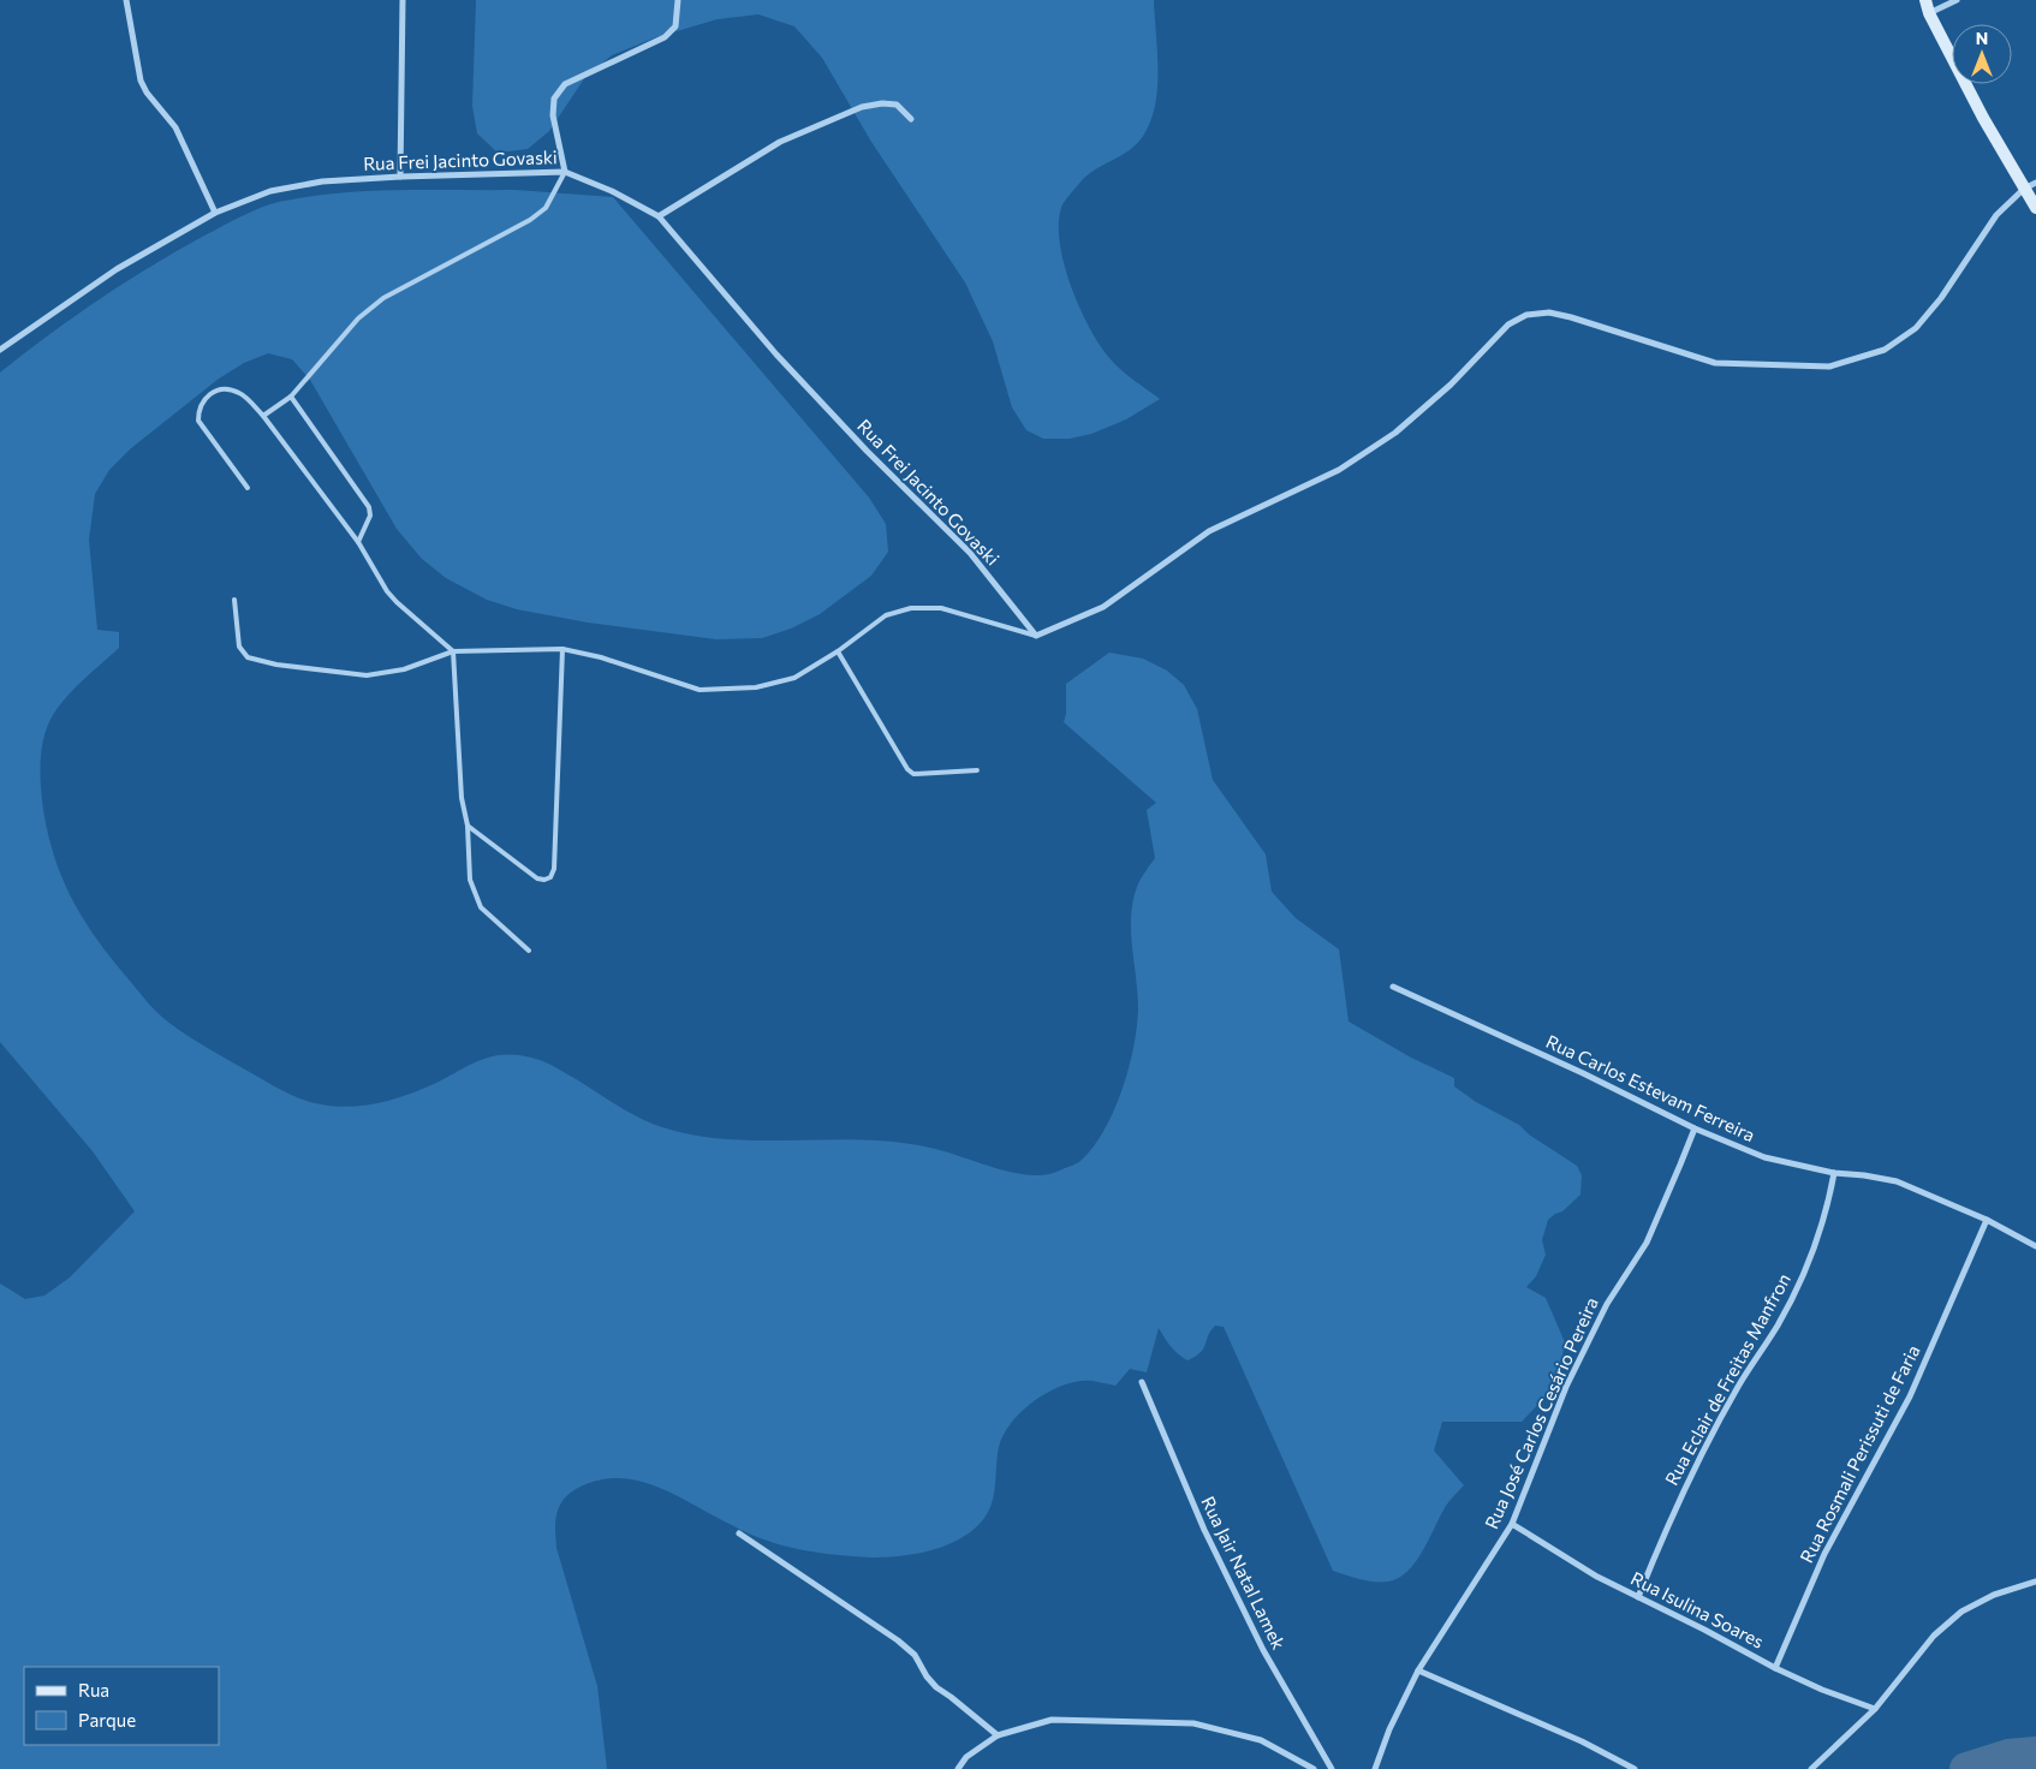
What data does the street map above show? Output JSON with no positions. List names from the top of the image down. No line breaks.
{"streets":{"street":["Rua Frei Jacinto Govaski","Rua Carlos Estevam Ferreira","Rua Eclair de Freitas Manfron","Rua José Carlos Cesário Pereira","Rua Rosmali Perissuti de Faria","Rua Jair Natal Lamek","Rua Isulina Soares"]},"crossings":[["Rua Carlos Estevam Ferreira","Rua Eclair de Freitas Manfron"],["Rua Carlos Estevam Ferreira","Rua José Carlos Cesário Pereira"],["Rua Carlos Estevam Ferreira","Rua Rosmali Perissuti de Faria"],["Rua Eclair de Freitas Manfron","Rua Isulina Soares"],["Rua José Carlos Cesário Pereira","Rua Isulina Soares"],["Rua Rosmali Perissuti de Faria","Rua Isulina Soares"]],"legend":["Rua","Parque"],"north":"top"}
